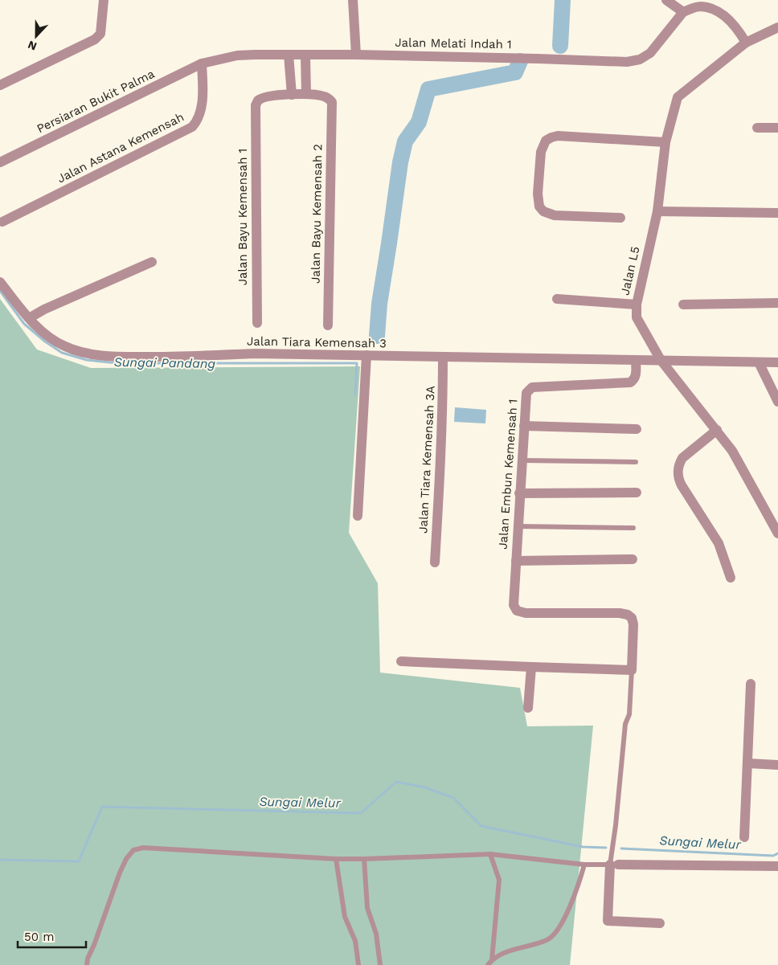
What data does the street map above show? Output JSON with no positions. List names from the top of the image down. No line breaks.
{"streets":{"street":["Jalan Melati Indah 1","Persiaran Bukit Palma","Jalan Astana Kemensah","Jalan Bayu Kemensah 2","Jalan Bayu Kemensah 1","Jalan L5","Jalan Tiara Kemensah 3","Jalan Tiara Kemensah 3A","Jalan Embun Kemensah 1"]},"crossings":[["Jalan Melati Indah 1","Persiaran Bukit Palma"],["Jalan Melati Indah 1","Jalan Astana Kemensah"],["Persiaran Bukit Palma","Jalan Astana Kemensah"],["Jalan L5","Jalan Tiara Kemensah 3"],["Jalan Tiara Kemensah 3","Jalan Tiara Kemensah 3A"],["Jalan Tiara Kemensah 3","Jalan Embun Kemensah 1"]],"water":["Sungai Pandang","Sungai Melur"],"scale_bar":"50 m","north":"bottom"}
